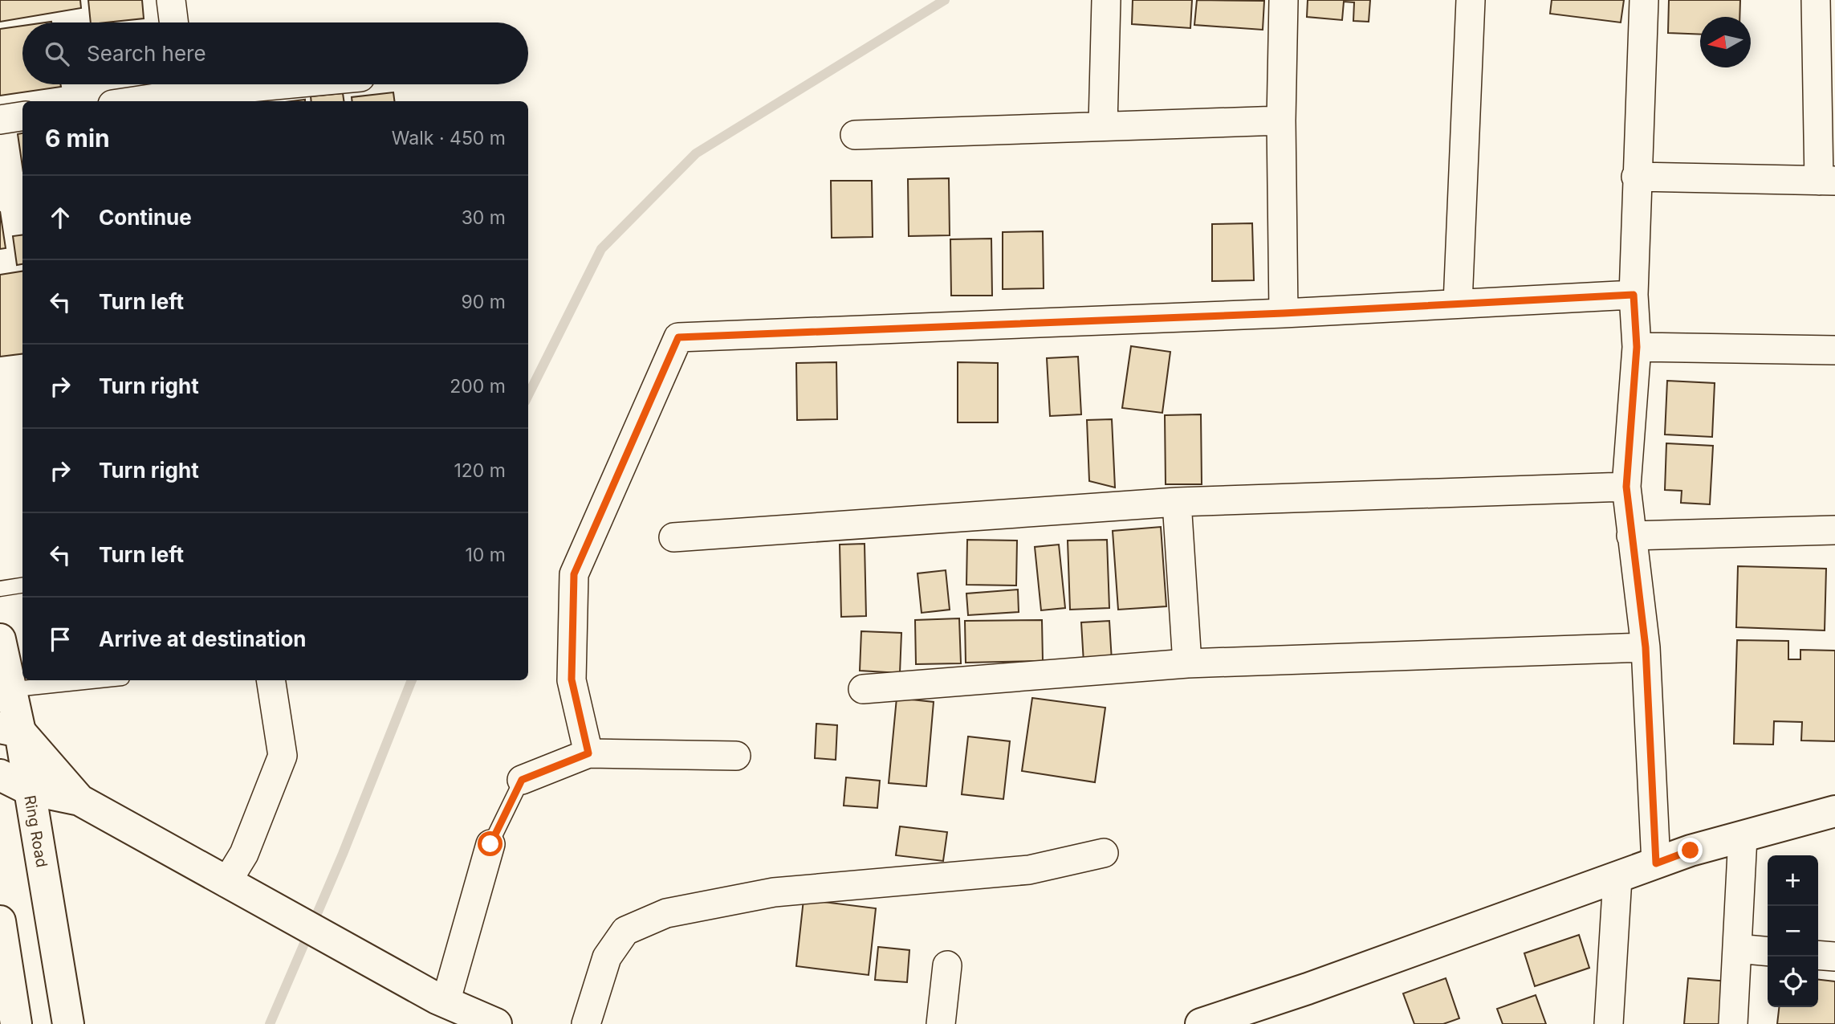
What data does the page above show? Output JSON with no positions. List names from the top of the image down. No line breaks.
{"streets":{"main road":["Ring Road"]},"north":"left","page":{"search":"Search here","heading":["6 min","Walk · 450 m"],"list":[["Continue","30 m"],["Turn left","90 m"],["Turn right","200 m"],["Turn right","120 m"],["Turn left","10 m"],"Arrive at destination"],"map_buttons":["+","−"]}}
